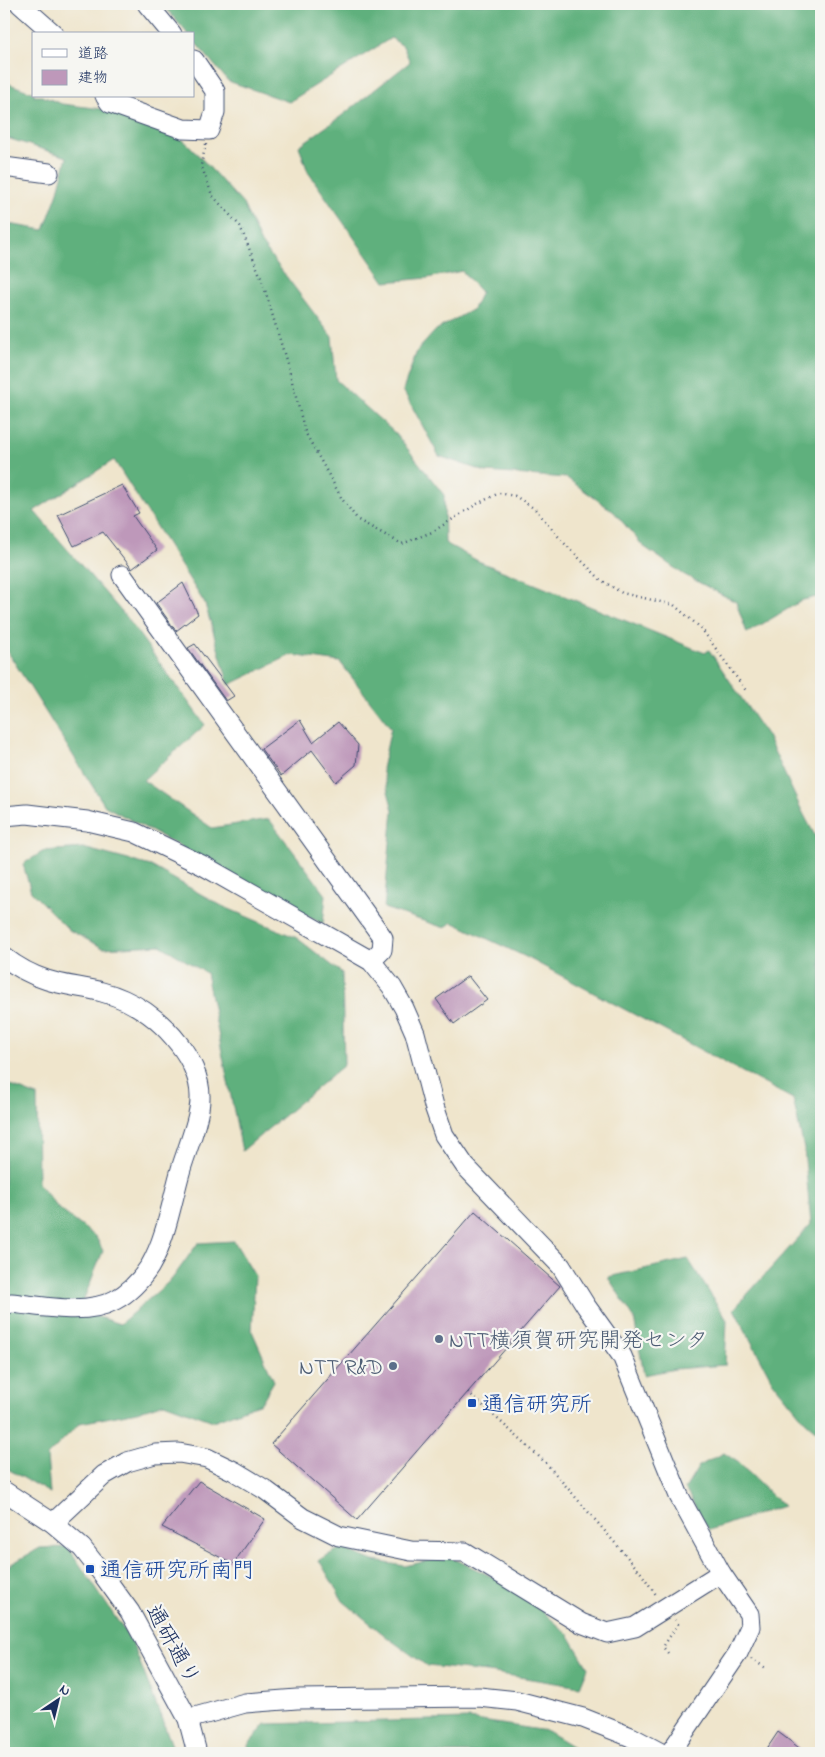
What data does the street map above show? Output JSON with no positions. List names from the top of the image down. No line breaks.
{"streets":{"street":["通研通り"]},"places":{"other":["NTT横須賀研究開発センタ","NTT R&D"],"transit":["通信研究所","通信研究所南門"]},"legend":["道路","建物"],"north":"top right"}
